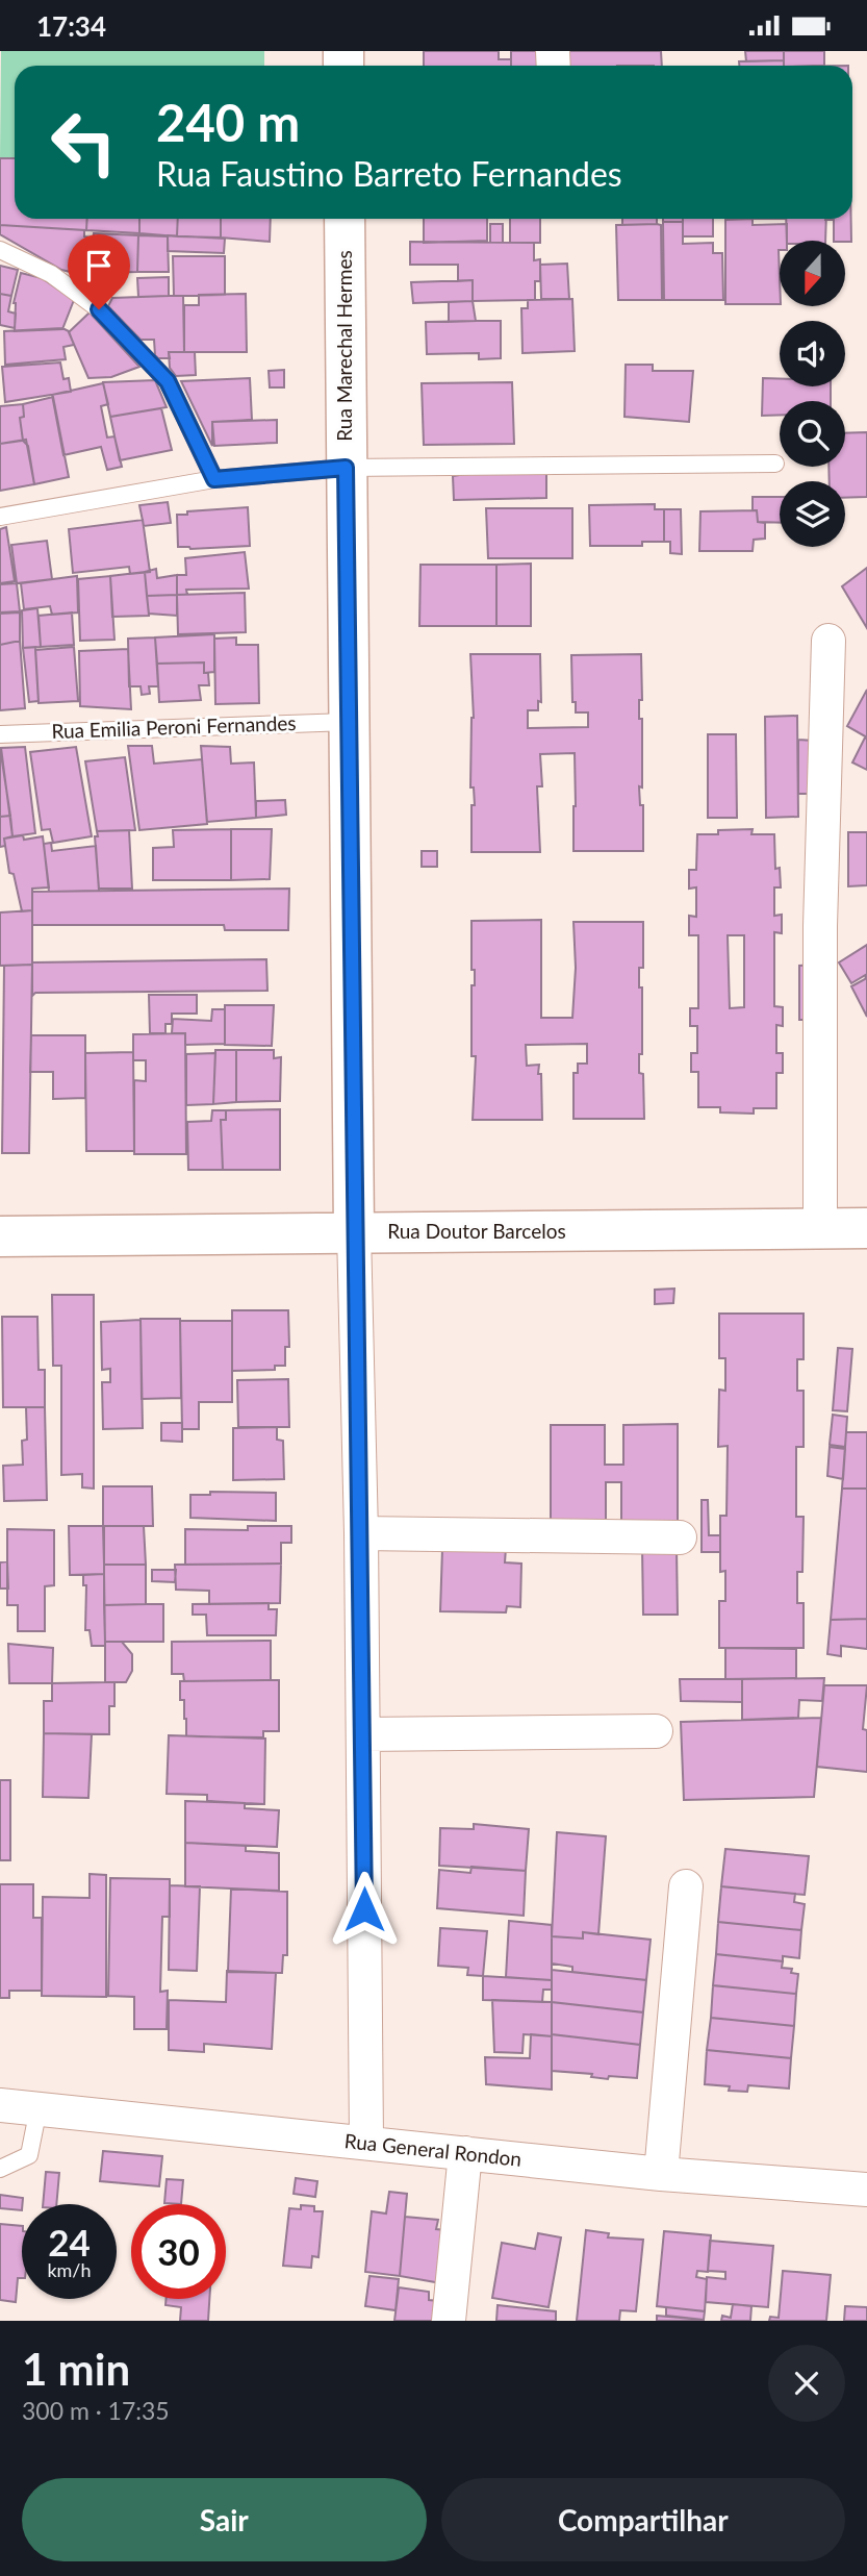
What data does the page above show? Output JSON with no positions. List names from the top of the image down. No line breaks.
{"streets":{"street":["Rua Marechal Hermes","Rua Doutor Barcelos","Rua General Rondon"],"lane":["Rua Emilia Peroni Fernandes"]},"crossings":[["Rua Marechal Hermes","Rua Emilia Peroni Fernandes"],["Rua Marechal Hermes","Rua Doutor Barcelos"],["Rua Marechal Hermes","Rua General Rondon"]],"north":"bottom","page":{"status":"17:34","turn":["240 m","Rua Faustino Barreto Fernandes"],"speed":"24 km/h","limit":"30","heading":["1 min","300 m · 17:35"],"buttons":["Sair","Compartilhar"]}}
